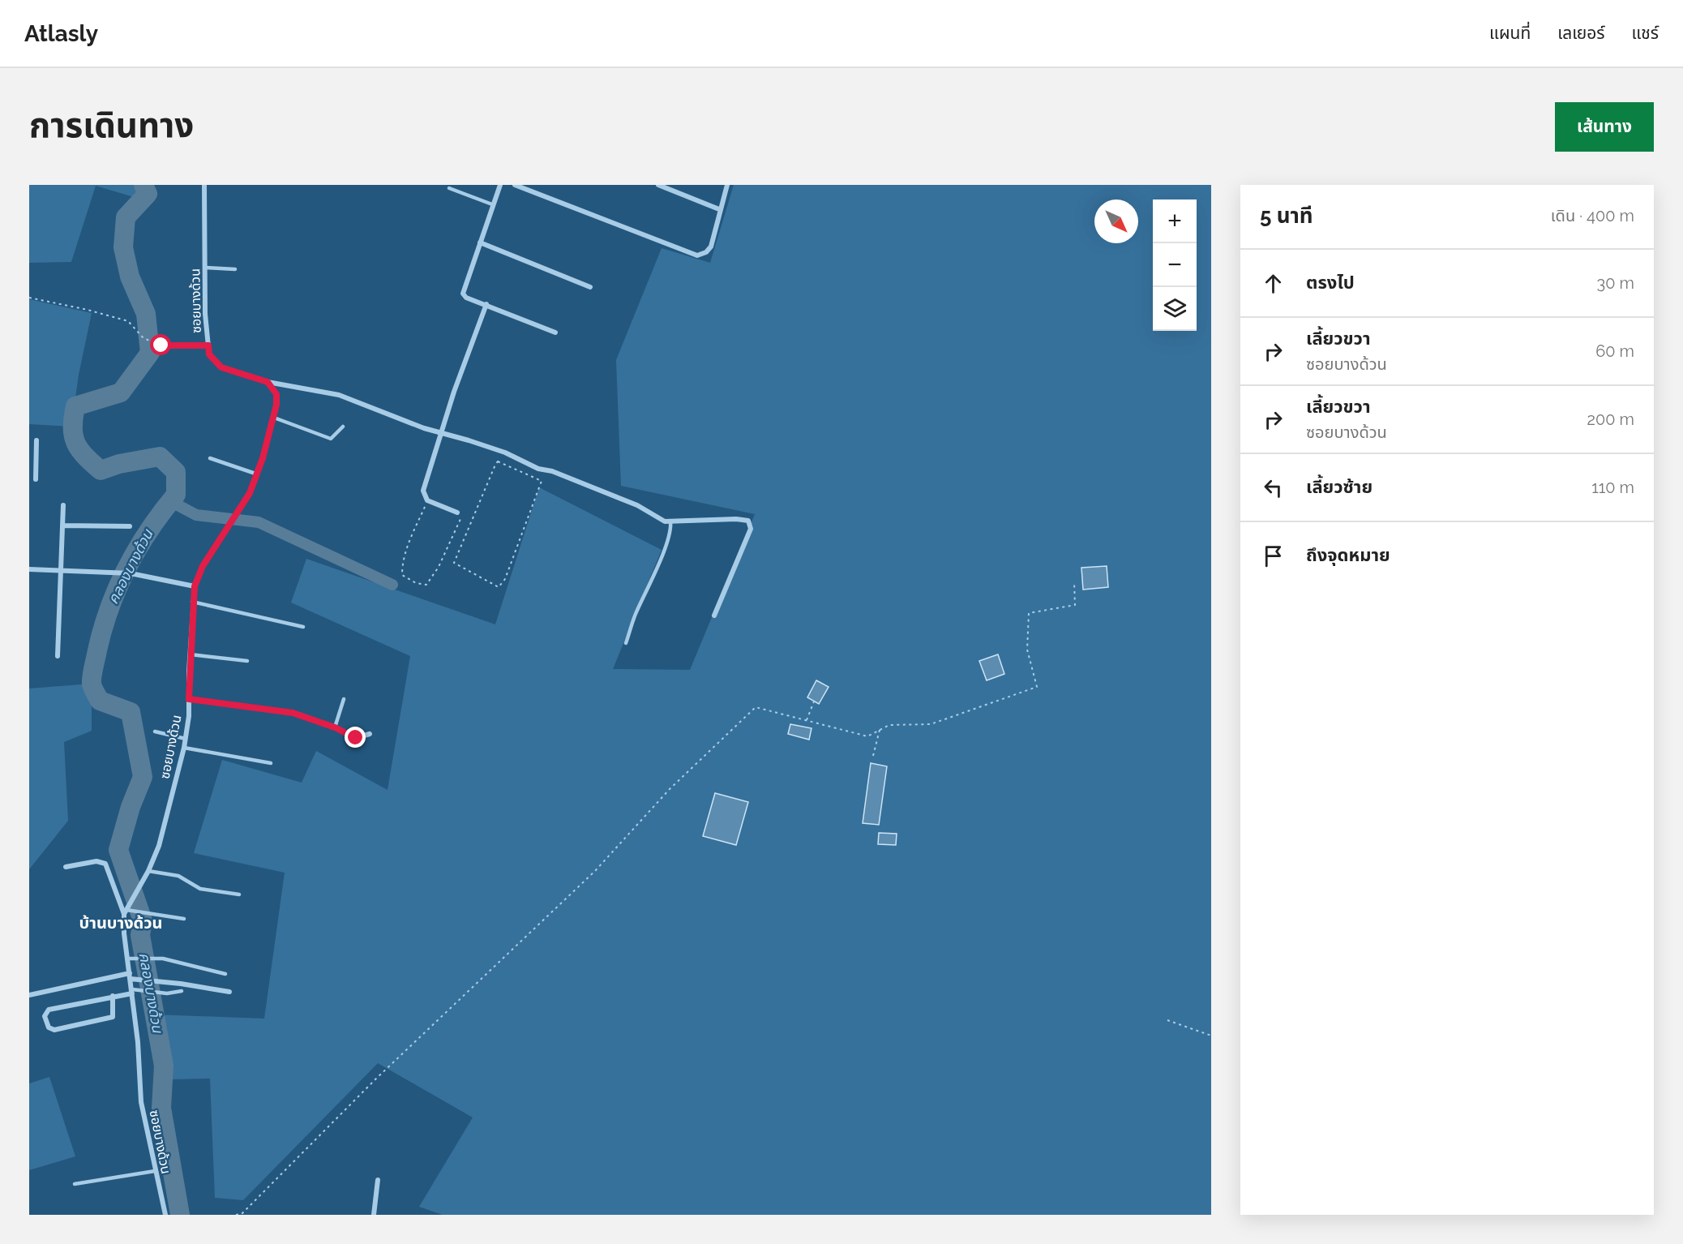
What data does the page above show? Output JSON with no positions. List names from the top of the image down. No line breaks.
{"streets":{"street":["ซอยบางด้วน"]},"districts":["บ้านบางด้วน"],"water":["คลองบางด้วน"],"north":"bottom right","page":{"header":"Atlasly","nav":["แผนที่","เลเยอร์","แชร์"],"title":"การเดินทาง","buttons":"เส้นทาง","heading":["5 นาที","เดิน · 400 m"],"map_buttons":["+","−"],"list":[["ตรงไป","30 m"],["เลี้ยวขวา","ซอยบางด้วน","60 m"],["เลี้ยวขวา","ซอยบางด้วน","200 m"],["เลี้ยวซ้าย","110 m"],"ถึงจุดหมาย"]}}
